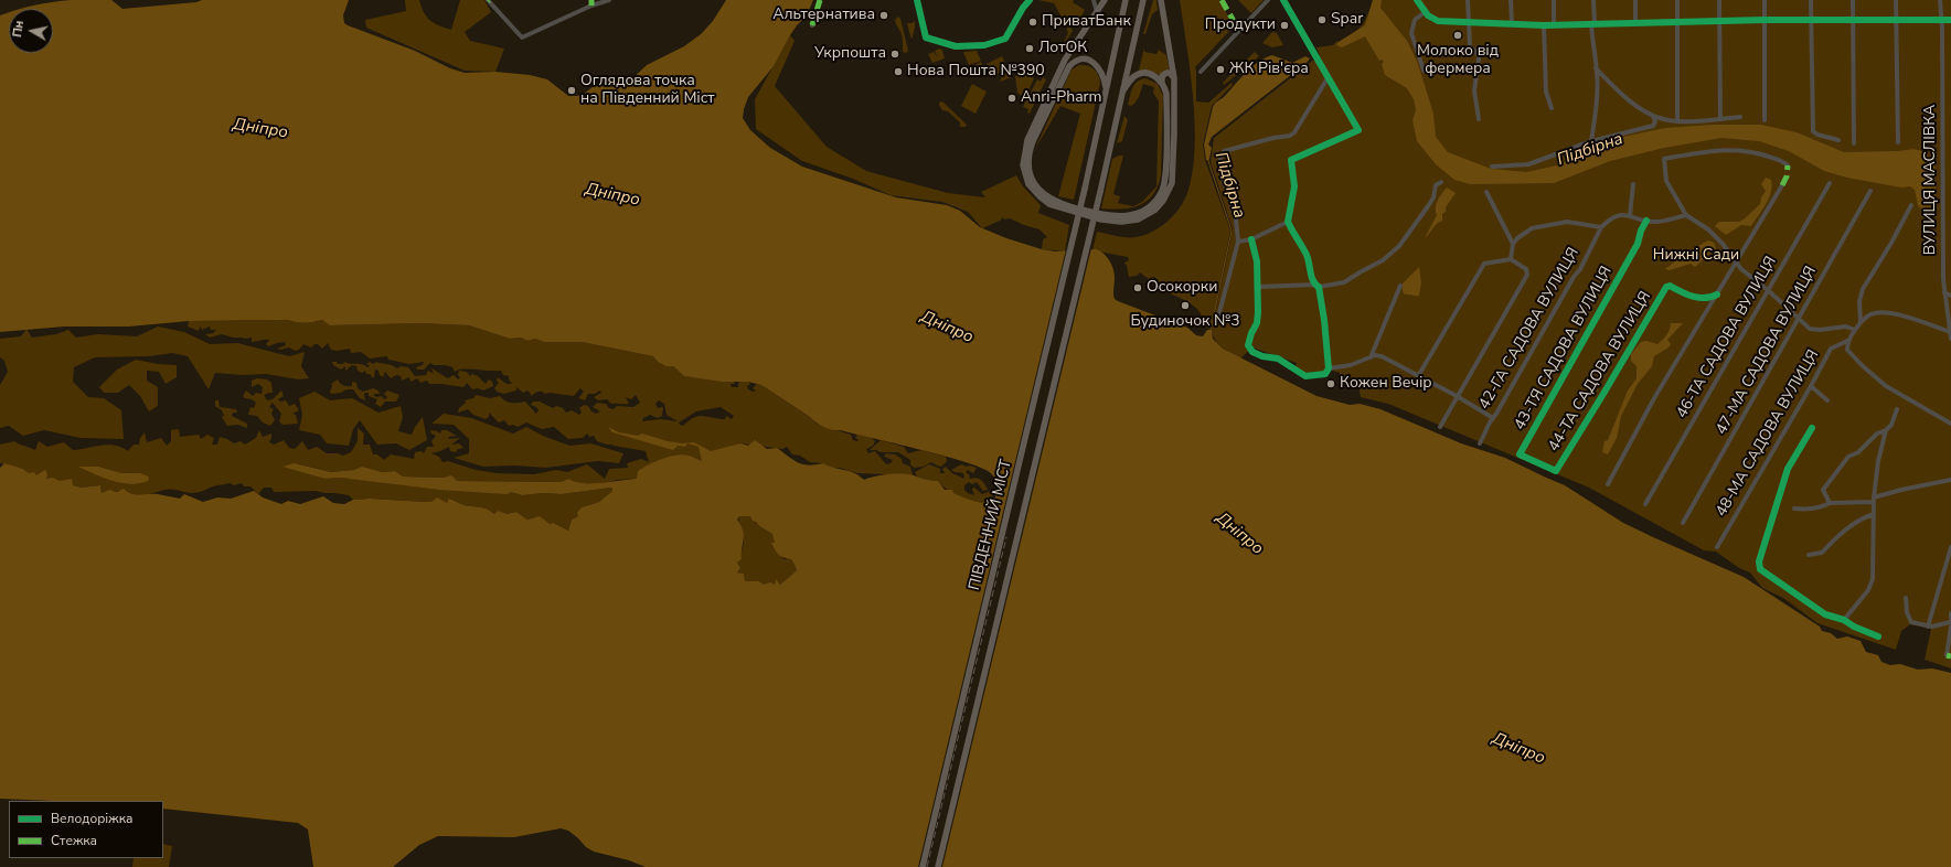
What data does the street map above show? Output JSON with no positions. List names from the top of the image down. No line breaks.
{"streets":{"highway":["ПІВДЕННИЙ МІСТ"],"street":["ВУЛИЦЯ МАСЛІВКА","42-ГА САДОВА ВУЛИЦЯ","46-ТА САДОВА ВУЛИЦЯ","43-ТЯ САДОВА ВУЛИЦЯ","47-МА САДОВА ВУЛИЦЯ","44-ТА САДОВА ВУЛИЦЯ","48-МА САДОВА ВУЛИЦЯ"]},"crossings":[["43-ТЯ САДОВА ВУЛИЦЯ","44-ТА САДОВА ВУЛИЦЯ"]],"water":["Дніпро","Підбірна"],"parks":["Нижні Сади"],"places":["Альтернатива","Spar","ПриватБанк","Продукти","Молоко від фермера","ЛотОК","Укрпошта","ЖК Рів'єра","Нова Пошта №390","Оглядова точка на Південний Міст","Anri-Pharm","Осокорки","Будиночок №3","Кожен Вечір"],"legend":["Велодоріжка","Стежка"],"north":"left"}
